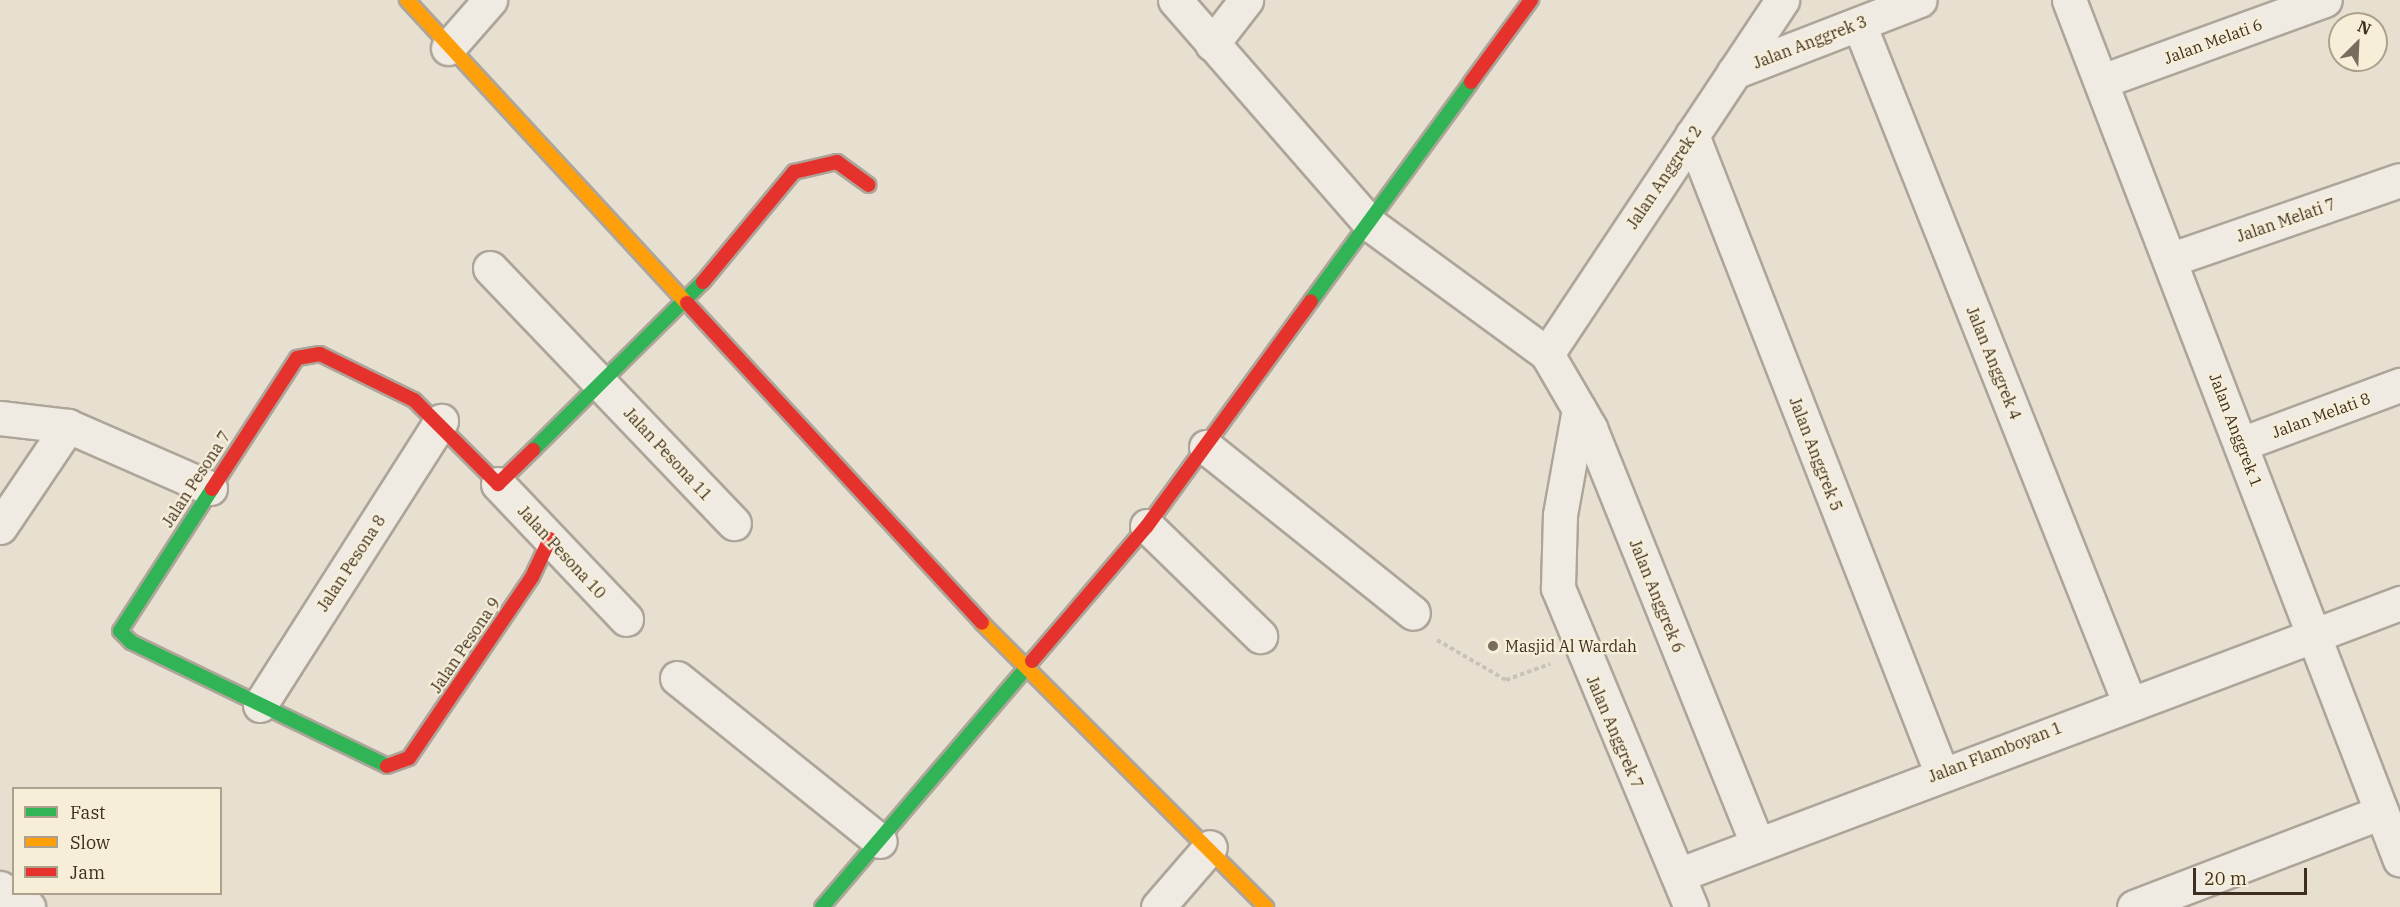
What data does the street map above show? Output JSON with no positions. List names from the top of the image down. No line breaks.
{"streets":{"street":["Jalan Melati 6","Jalan Anggrek 3","Jalan Anggrek 2","Jalan Melati 7","Jalan Anggrek 4","Jalan Melati 8","Jalan Anggrek 1","Jalan Pesona 11","Jalan Anggrek 5","Jalan Pesona 7","Jalan Pesona 10","Jalan Pesona 8","Jalan Anggrek 6","Jalan Pesona 9","Jalan Anggrek 7","Jalan Flamboyan 1"]},"crossings":[["Jalan Melati 6","Jalan Anggrek 1"],["Jalan Anggrek 3","Jalan Anggrek 2"],["Jalan Anggrek 3","Jalan Anggrek 4"],["Jalan Anggrek 2","Jalan Anggrek 5"],["Jalan Anggrek 2","Jalan Anggrek 6"],["Jalan Melati 7","Jalan Anggrek 1"],["Jalan Anggrek 4","Jalan Flamboyan 1"],["Jalan Melati 8","Jalan Anggrek 1"],["Jalan Anggrek 1","Jalan Flamboyan 1"],["Jalan Anggrek 5","Jalan Flamboyan 1"],["Jalan Pesona 7","Jalan Pesona 8"],["Jalan Pesona 7","Jalan Pesona 9"],["Jalan Pesona 10","Jalan Pesona 9"],["Jalan Pesona 8","Jalan Pesona 9"],["Jalan Anggrek 6","Jalan Anggrek 7"],["Jalan Anggrek 6","Jalan Flamboyan 1"],["Jalan Anggrek 7","Jalan Flamboyan 1"]],"places":["Masjid Al Wardah"],"legend":["Fast","Slow","Jam"],"scale_bar":"20 m","north":"top right"}
